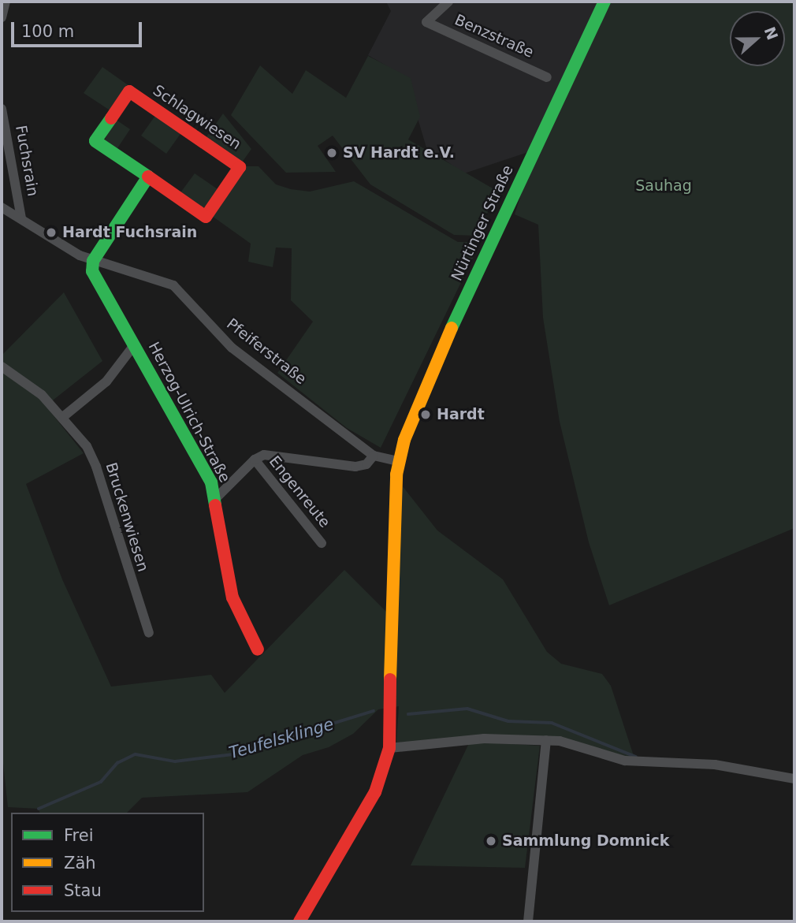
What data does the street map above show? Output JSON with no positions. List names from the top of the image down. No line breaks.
{"streets":{"main road":["Schlagwiesen","Nürtinger Straße","Herzog-Ulrich-Straße"],"street":["Benzstraße","Fuchsrain","Pfeiferstraße","Engenreute","Bruckenwiesen"]},"crossings":[["Fuchsrain","Pfeiferstraße"],["Nürtinger Straße","Pfeiferstraße"],["Pfeiferstraße","Herzog-Ulrich-Straße"]],"water":["Teufelsklinge"],"parks":["Sauhag"],"places":["SV Hardt e.V.","Hardt Fuchsrain","Hardt","Sammlung Domnick"],"legend":["Frei","Zäh","Stau"],"scale_bar":"100 m","north":"right"}
